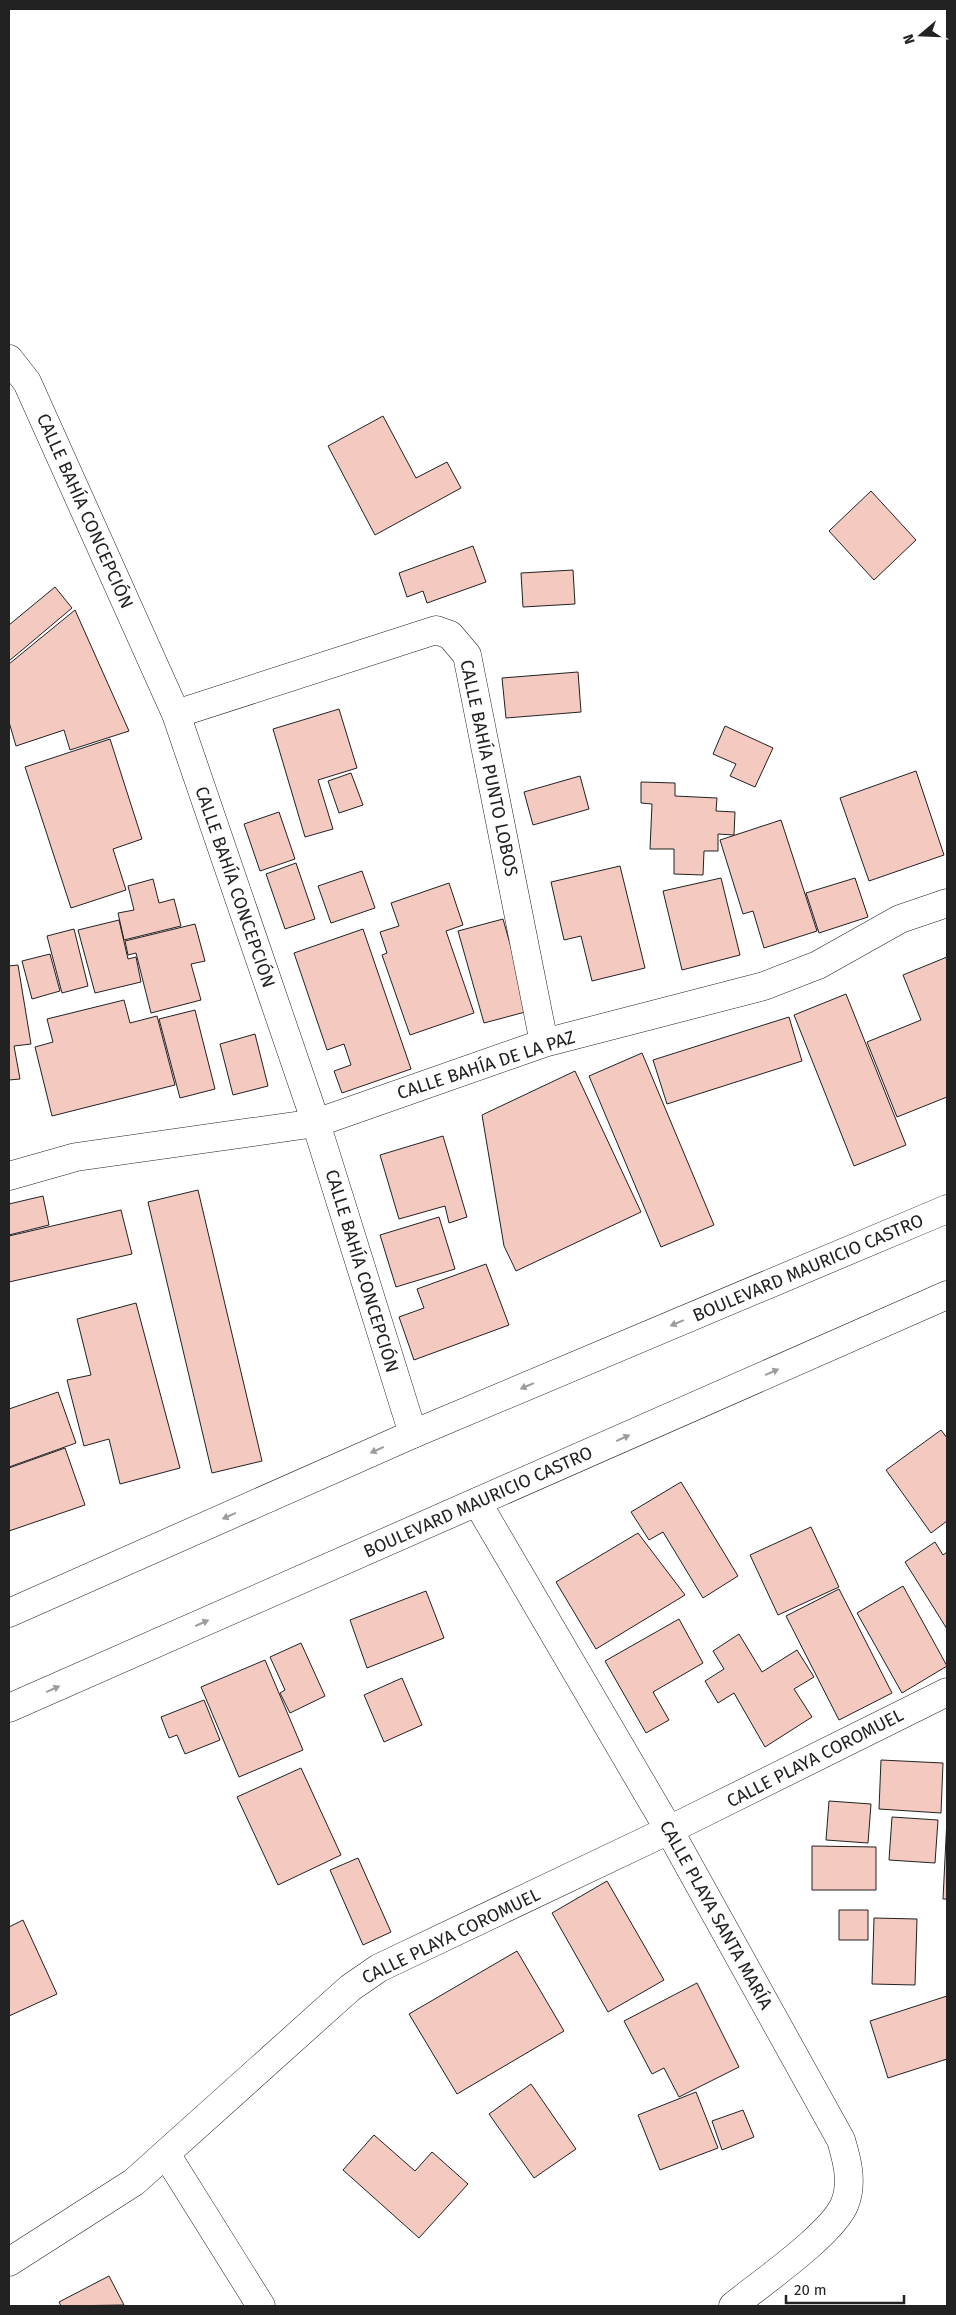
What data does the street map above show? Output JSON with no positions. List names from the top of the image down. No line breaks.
{"streets":{"street":["CALLE BAHÍA CONCEPCIÓN","CALLE BAHÍA PUNTO LOBOS","CALLE BAHÍA DE LA PAZ","BOULEVARD MAURICIO CASTRO","CALLE PLAYA COROMUEL","CALLE PLAYA SANTA MARÍA"]},"crossings":[["CALLE BAHÍA CONCEPCIÓN","CALLE BAHÍA PUNTO LOBOS"],["CALLE BAHÍA CONCEPCIÓN","CALLE BAHÍA DE LA PAZ"],["CALLE BAHÍA CONCEPCIÓN","BOULEVARD MAURICIO CASTRO"],["CALLE BAHÍA PUNTO LOBOS","CALLE BAHÍA DE LA PAZ"],["BOULEVARD MAURICIO CASTRO","CALLE PLAYA SANTA MARÍA"],["CALLE PLAYA COROMUEL","CALLE PLAYA SANTA MARÍA"]],"scale_bar":"20 m","north":"left"}
